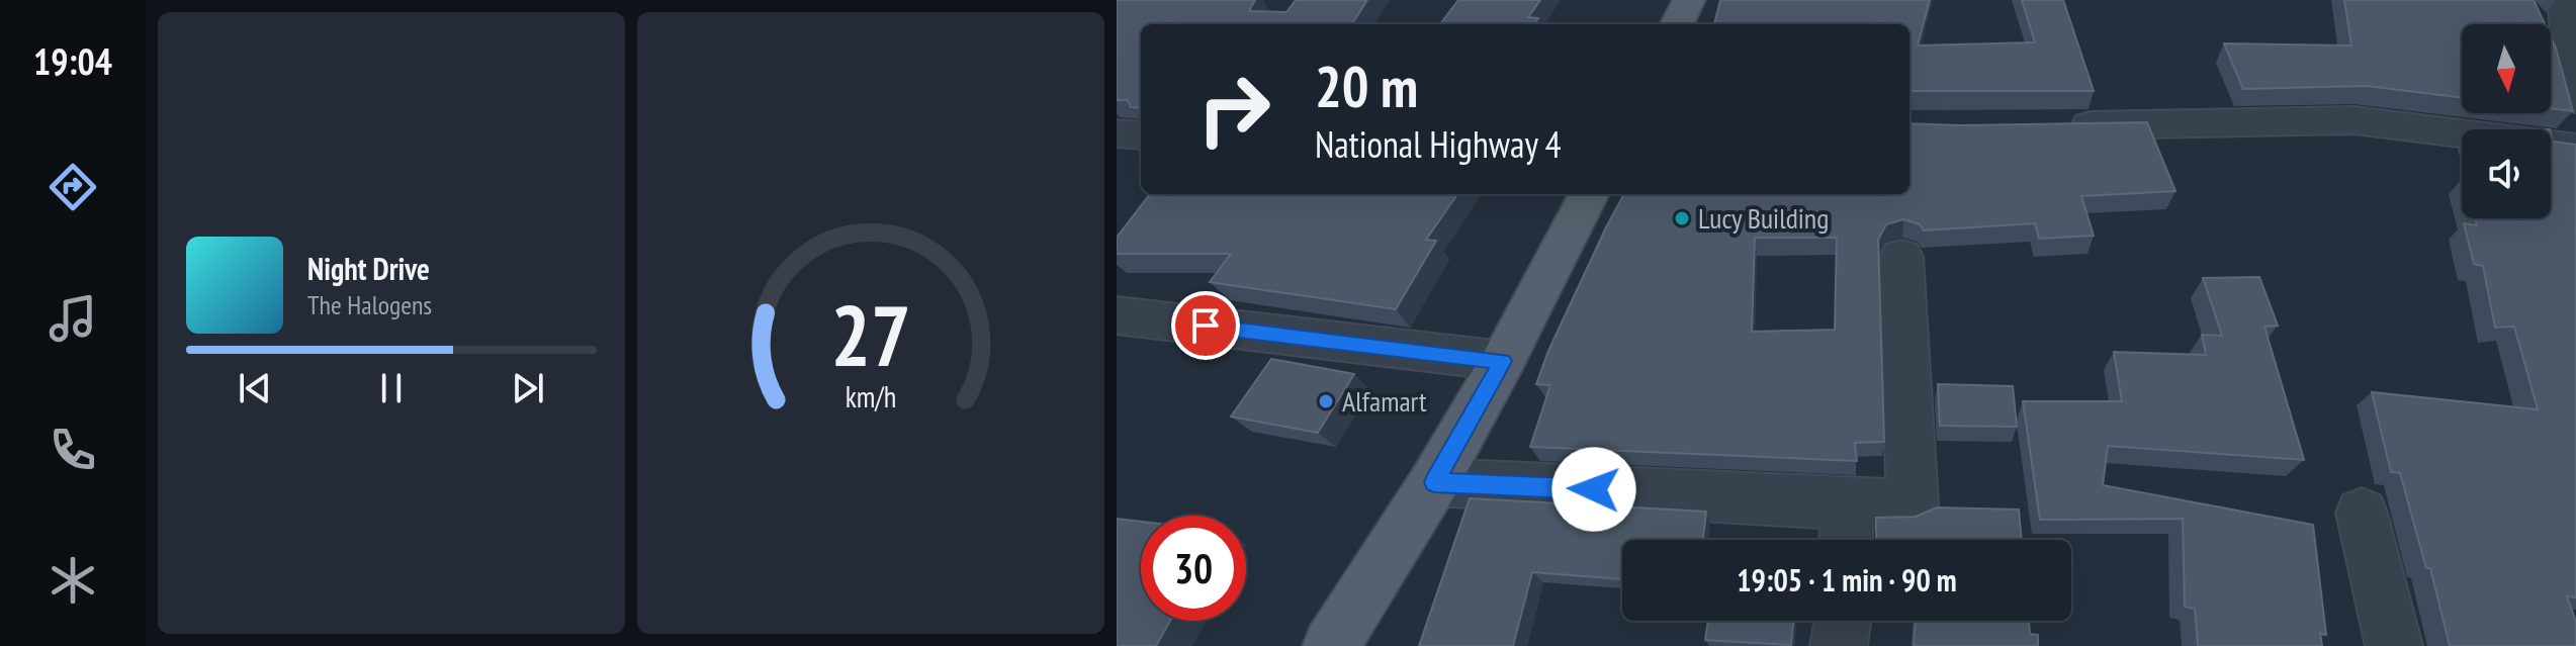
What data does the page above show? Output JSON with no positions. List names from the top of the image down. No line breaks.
{"places":["Lucy Building","Alfamart"],"north":"bottom","page":{"tabs":"19:04","turn":["20 m","National Highway 4"],"song":["Night Drive","The Halogens"],"limit":"30","trip":"19:05 · 1 min · 90 m","gauge":["27","km/h"]}}
